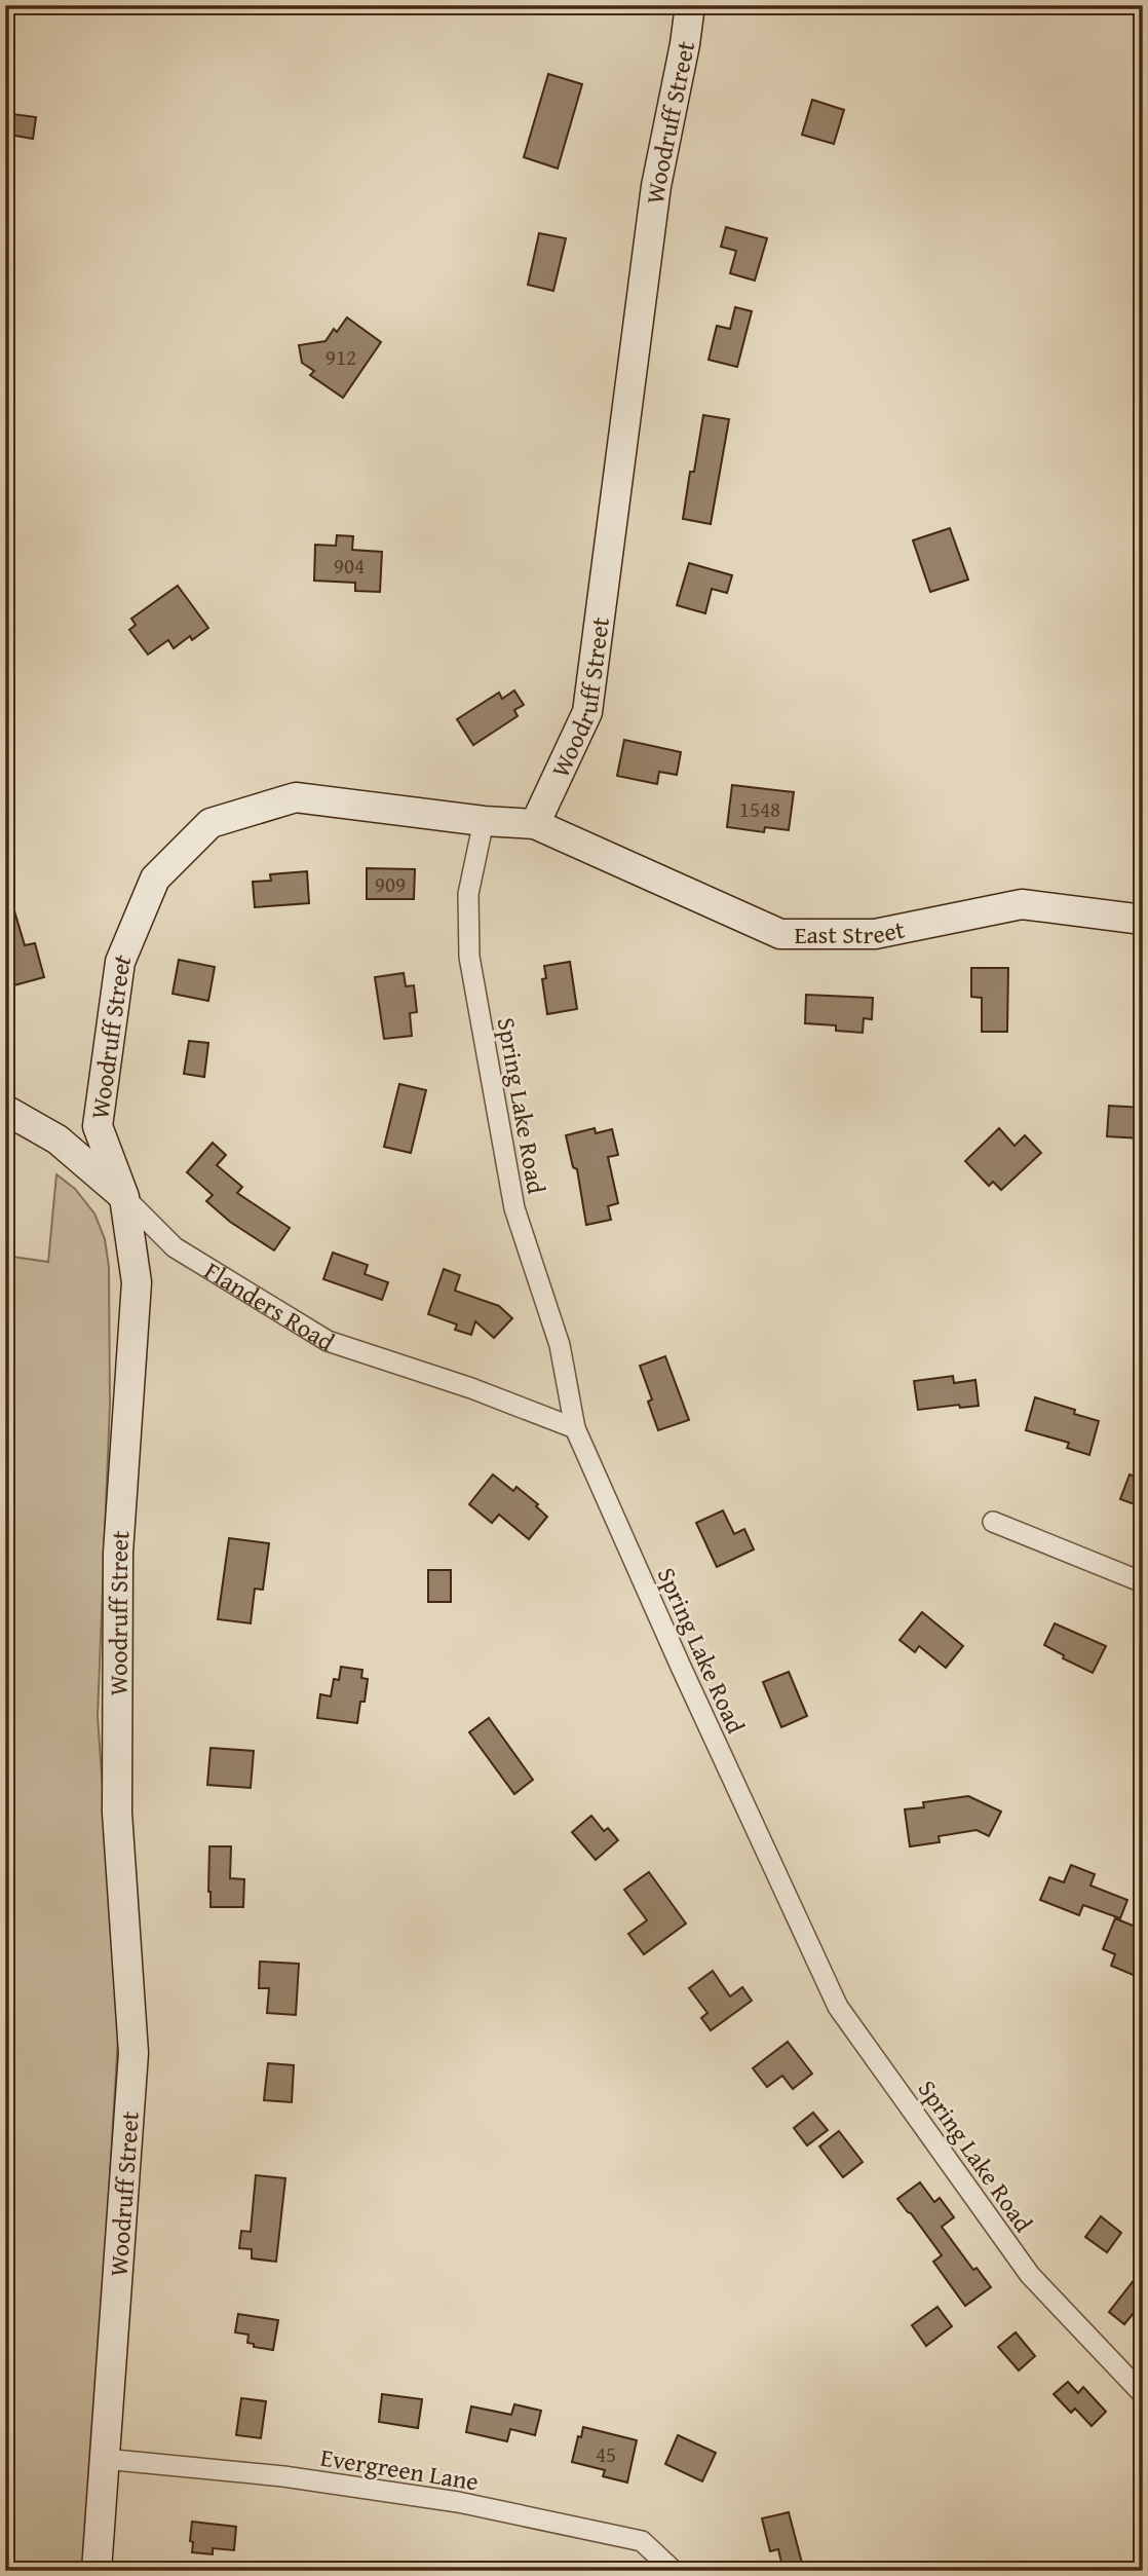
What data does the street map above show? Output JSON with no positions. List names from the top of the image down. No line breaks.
{"streets":{"street":["Woodruff Street","East Street","Spring Lake Road","Flanders Road","Evergreen Lane"]},"crossings":[["Woodruff Street","East Street"],["Woodruff Street","Spring Lake Road"],["Woodruff Street","Flanders Road"],["Woodruff Street","Evergreen Lane"],["Spring Lake Road","Flanders Road"]],"house_numbers":["912","904","1548","909","45"]}
